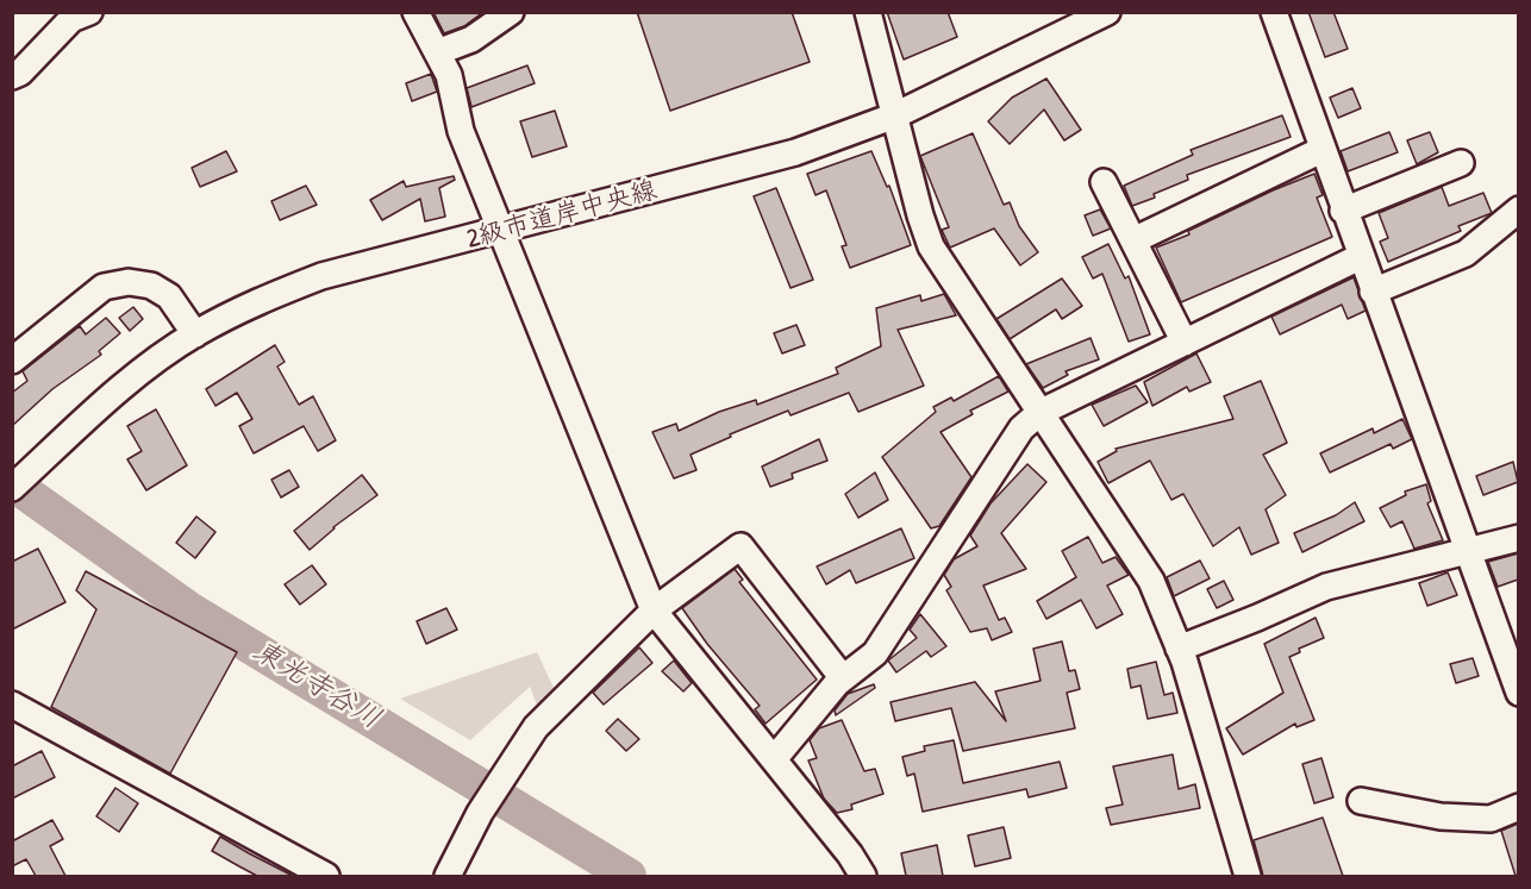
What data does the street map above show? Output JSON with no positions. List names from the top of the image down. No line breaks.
{"streets":{"street":["2級市道岸中央線"]},"water":["東光寺谷川"]}
